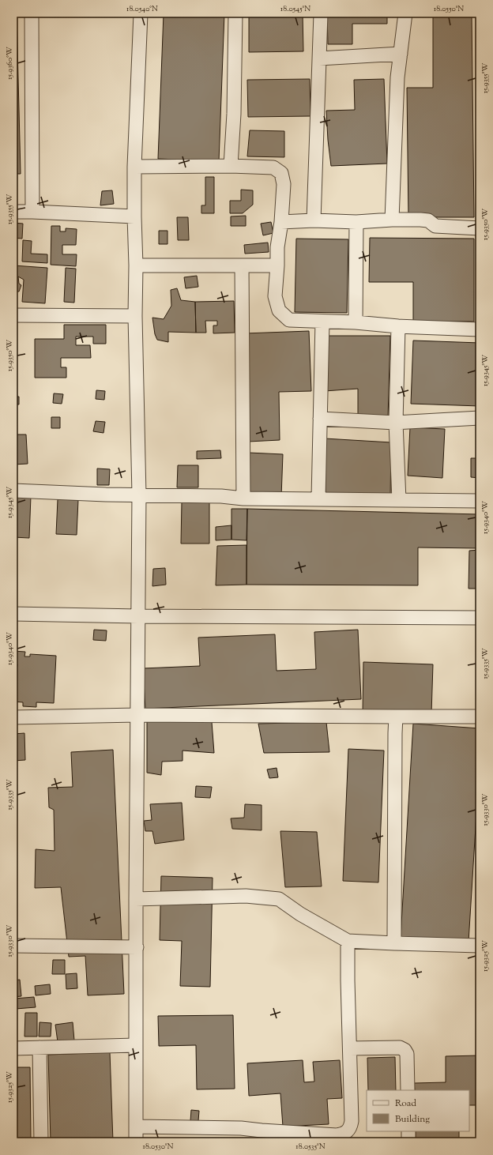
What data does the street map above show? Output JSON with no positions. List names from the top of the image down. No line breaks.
{"legend":["Road","Building"],"coordinates":["18.0540°N","18.0545°N","18.0550°N","15.9360°W","15.9355°W","15.9350°W","15.9345°W","15.9340°W","15.9335°W","15.9330°W","15.9325°W","18.0530°N","18.0535°N"]}
